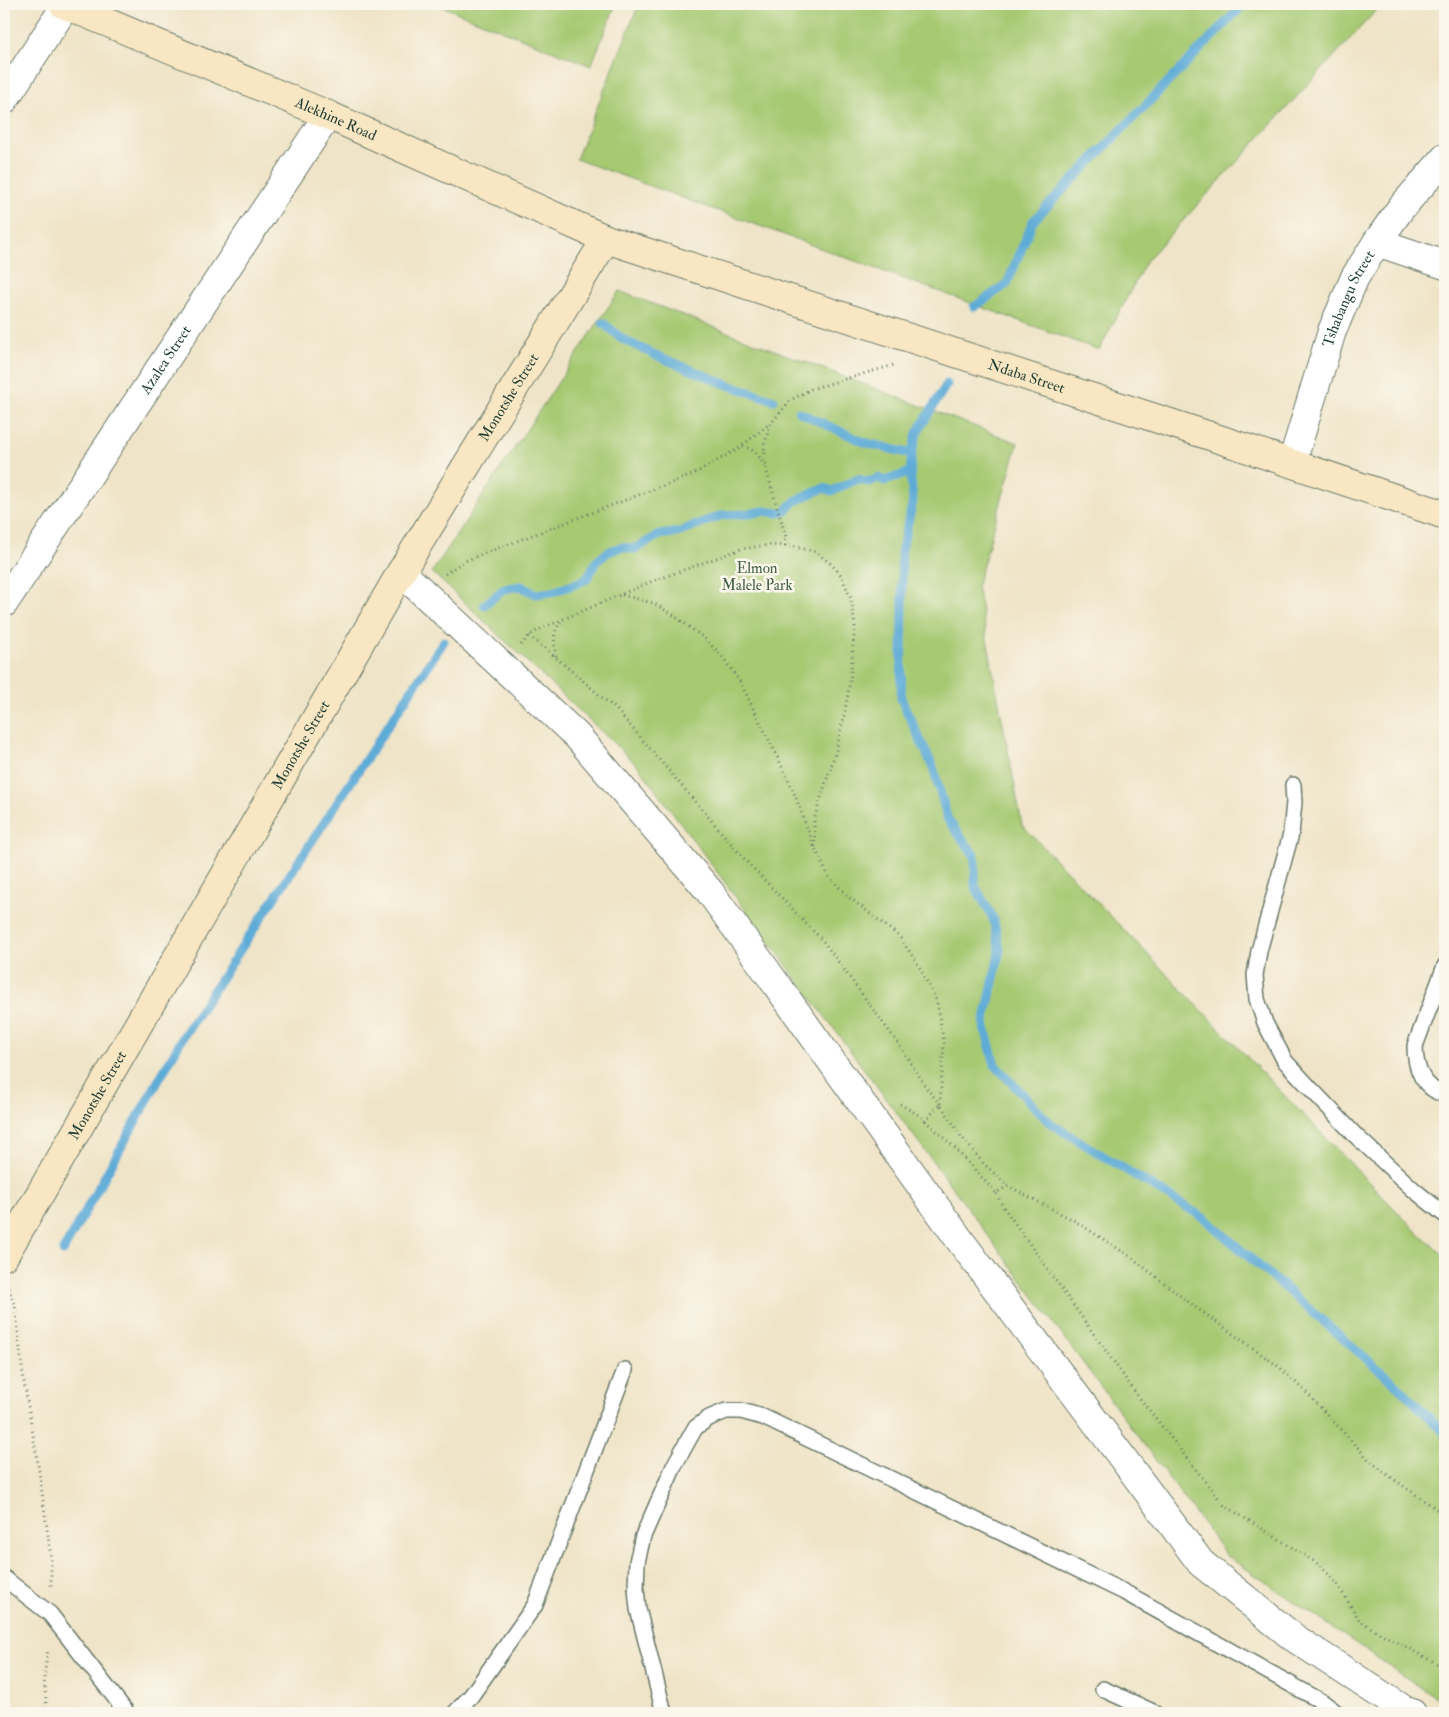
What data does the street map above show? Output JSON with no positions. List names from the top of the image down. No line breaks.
{"streets":{"street":["Alekhine Road","Tshabangu Street","Azalea Street","Ndaba Street","Monotshe Street"]},"crossings":[["Alekhine Road","Azalea Street"],["Alekhine Road","Ndaba Street"],["Alekhine Road","Monotshe Street"],["Tshabangu Street","Ndaba Street"],["Ndaba Street","Monotshe Street"]],"parks":["Elmon Malele Park"]}
